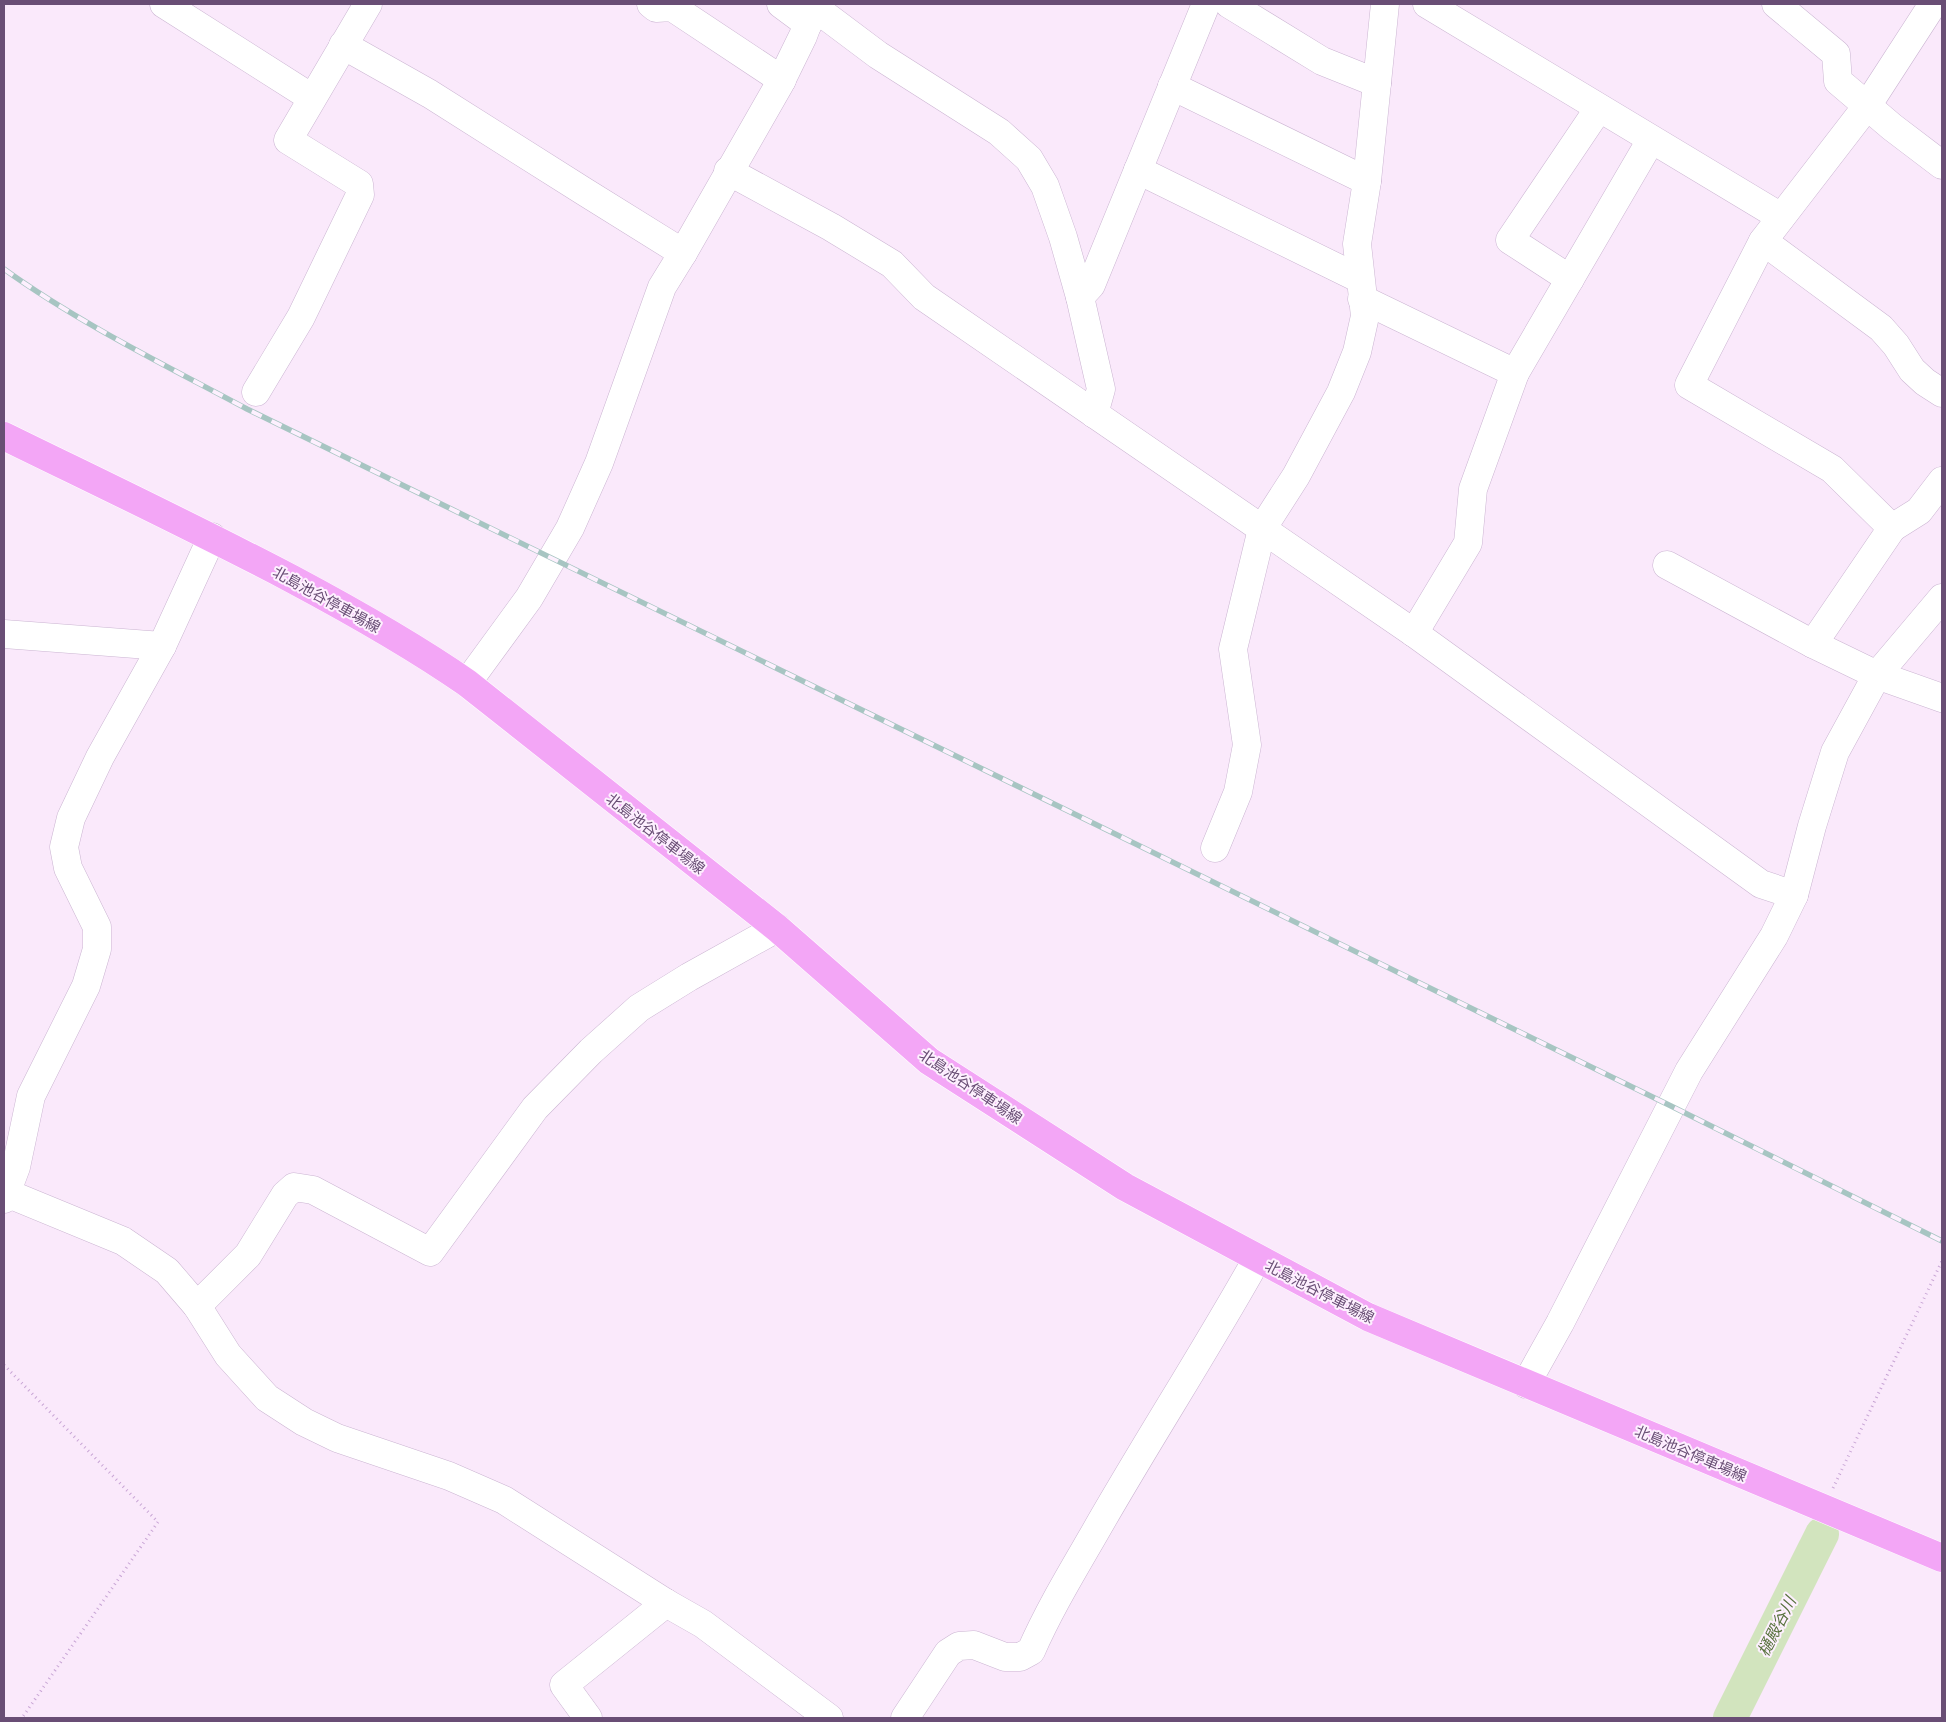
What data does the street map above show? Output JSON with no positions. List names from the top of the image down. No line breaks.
{"streets":{"main road":["北島池谷停車場線"]},"water":["樋殿谷川"]}
